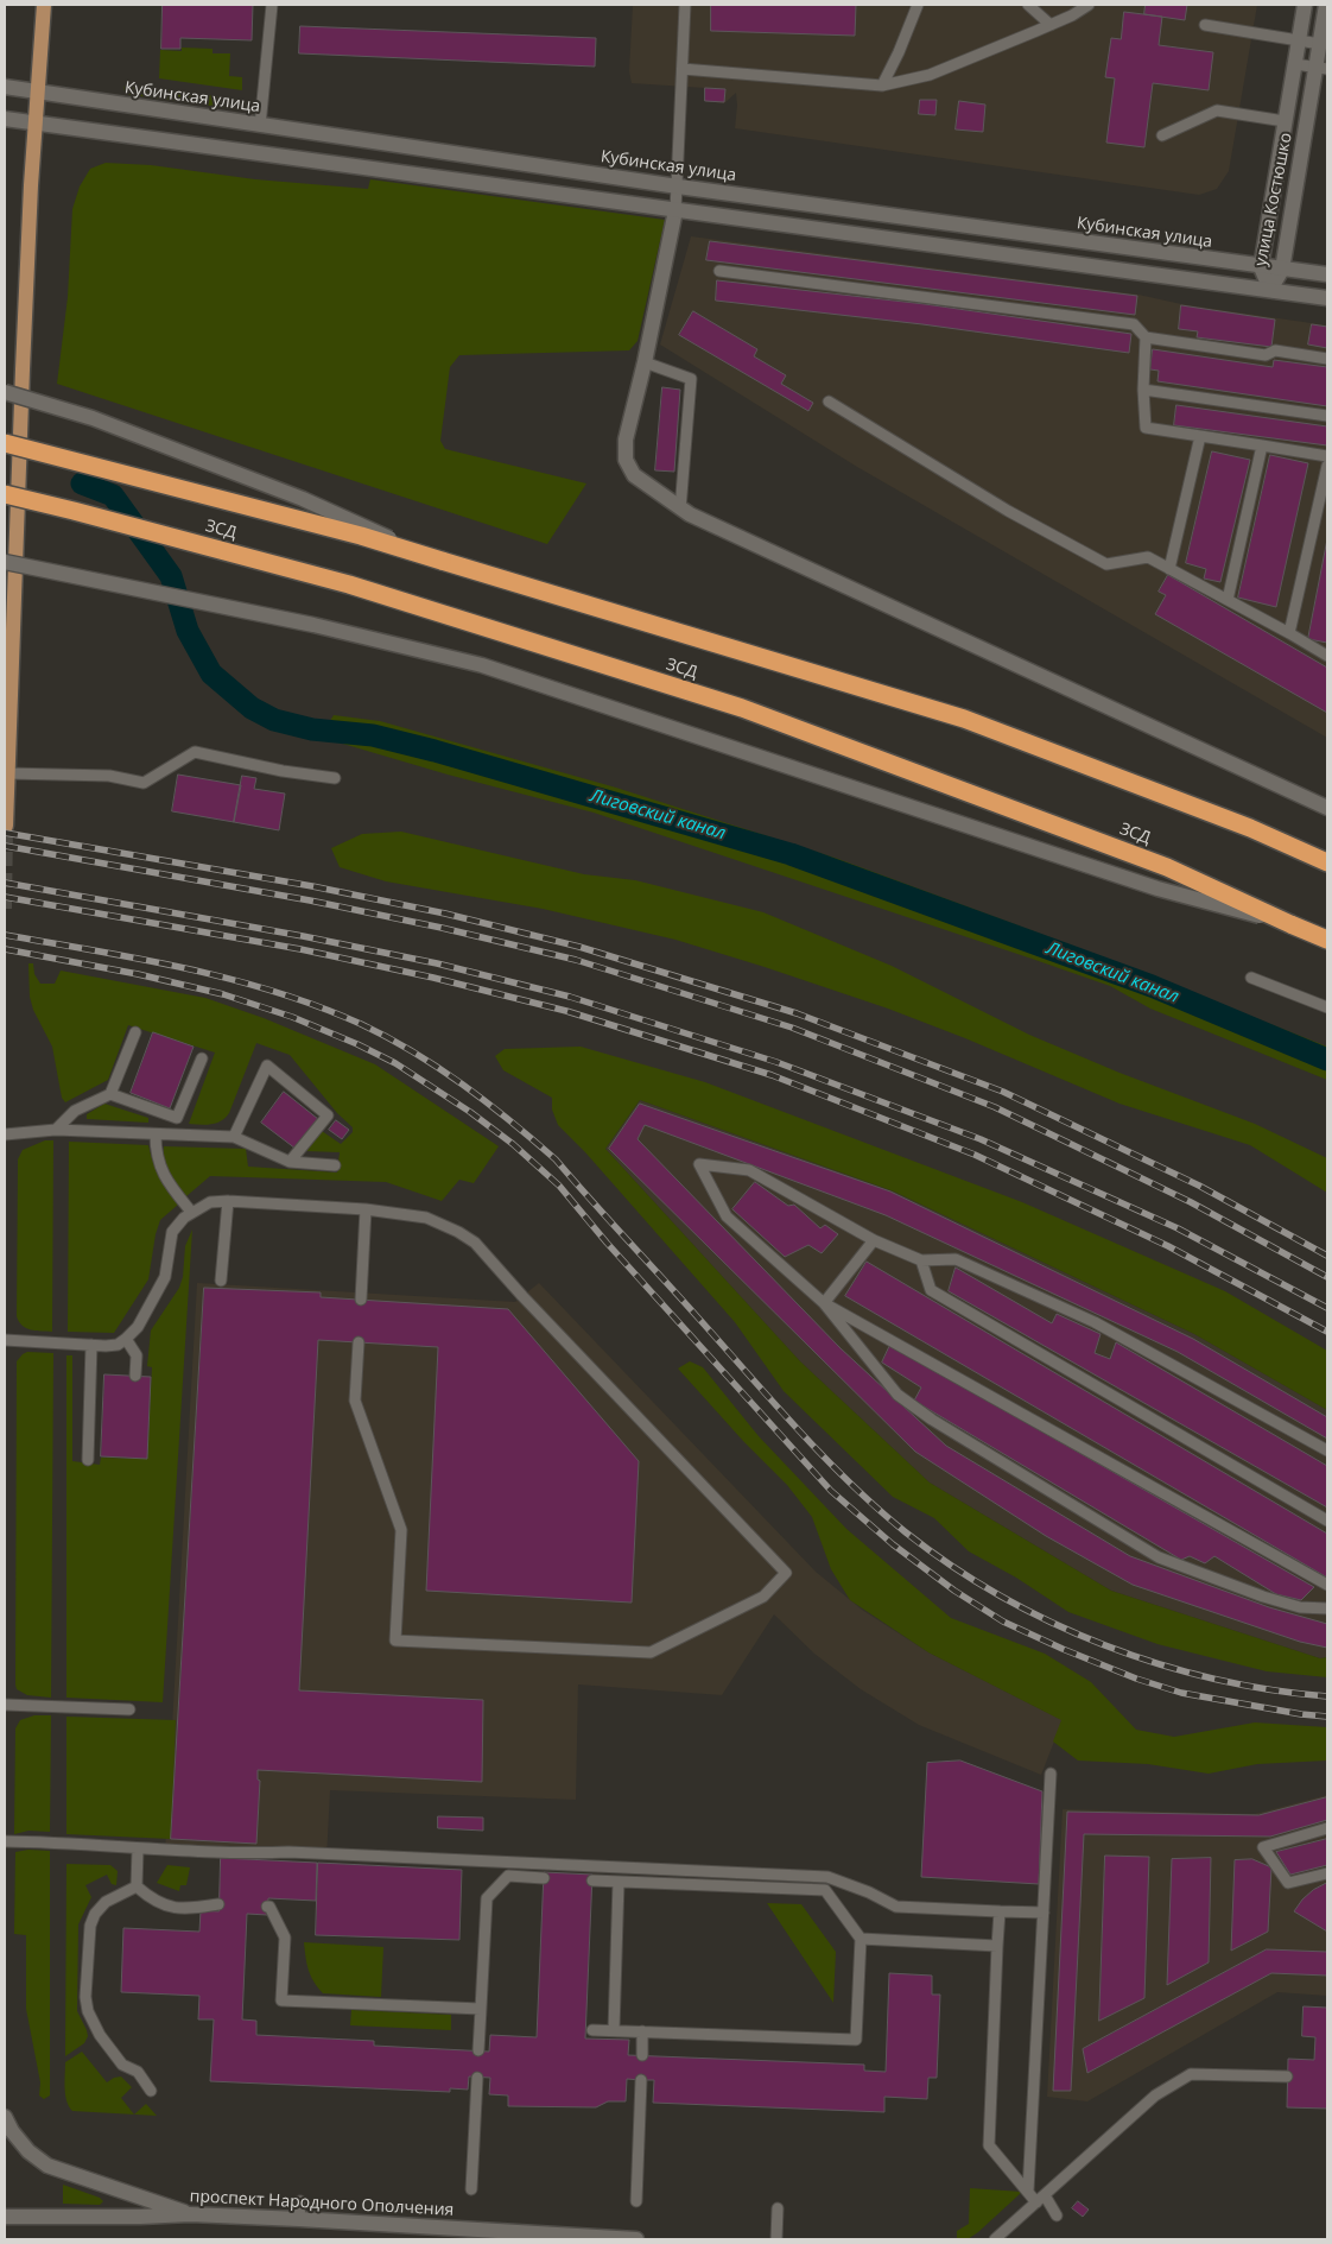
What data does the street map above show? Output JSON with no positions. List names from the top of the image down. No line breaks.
{"streets":{"highway":["ЗСД"],"main road":["Кубинская улица","улица Костюшко","проспект Народного Ополчения"]},"crossings":[["Кубинская улица","улица Костюшко"]],"water":["Лиговский канал"]}
